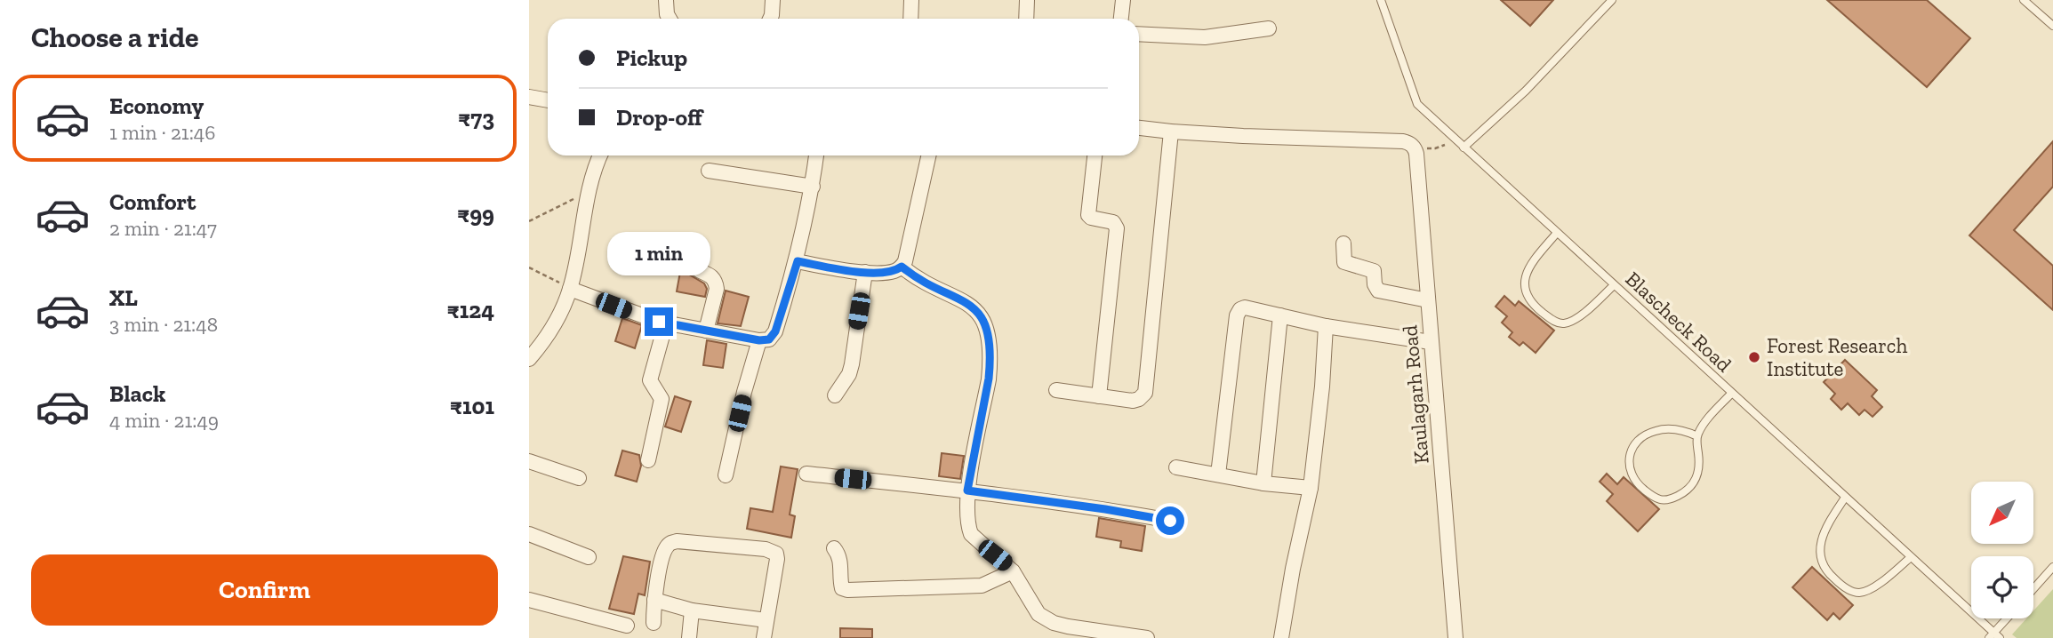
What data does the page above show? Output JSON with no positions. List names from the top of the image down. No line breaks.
{"streets":{"street":["Kaulagarh Road"],"lane":["Blascheck Road"]},"places":["Forest Research Institute"],"north":"bottom left","page":{"heading":"Choose a ride","banner":["Pickup","Drop-off"],"list":[{"name":"Economy","note":"1 min · 21:46","value":"₹73"},{"name":"Comfort","note":"2 min · 21:47","value":"₹99"},{"name":"XL","note":"3 min · 21:48","value":"₹124"},{"name":"Black","note":"4 min · 21:49","value":"₹101"}],"bubble":"1 min","buttons":"Confirm"}}
